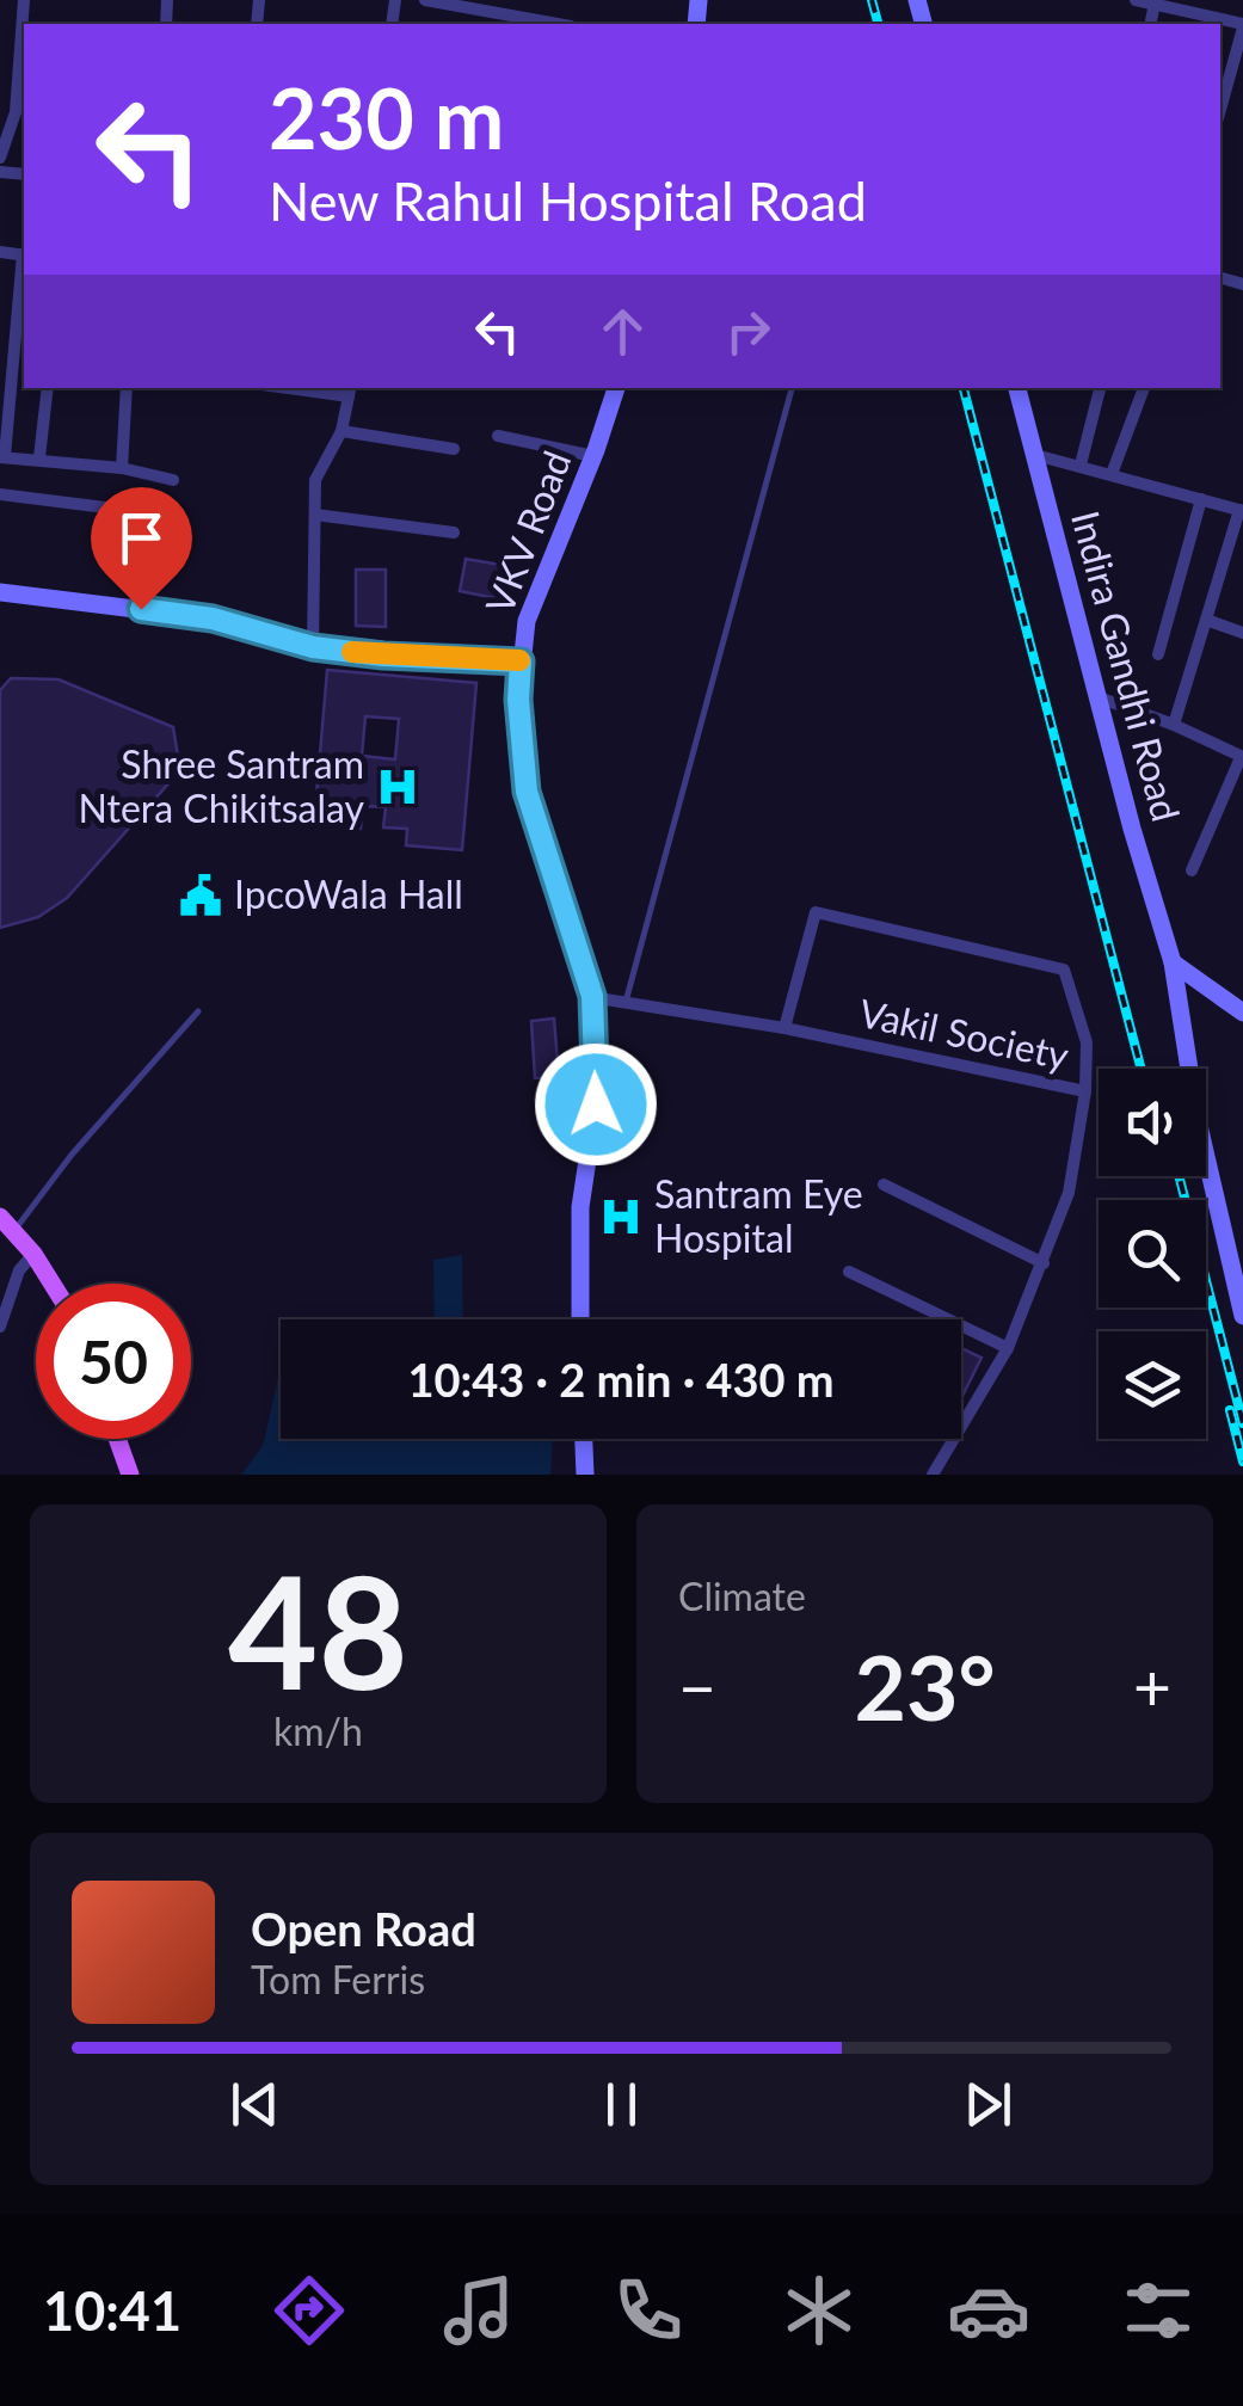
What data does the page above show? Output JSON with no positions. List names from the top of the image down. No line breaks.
{"streets":{"street":["VKV Road","Indira Gandhi Road","Vakil Society"]},"places":{"hospital":["Shree Santram Ntera Chikitsalay","Santram Eye Hospital"],"public building":["IpcoWala Hall"]},"page":{"turn":["230 m","New Rahul Hospital Road"],"limit":"50","trip":"10:43 · 2 min · 430 m","tile":[["48","km/h"],"Climate"],"heat":["−","23°","+"],"song":["Open Road","Tom Ferris"],"tabs":"10:41"}}
